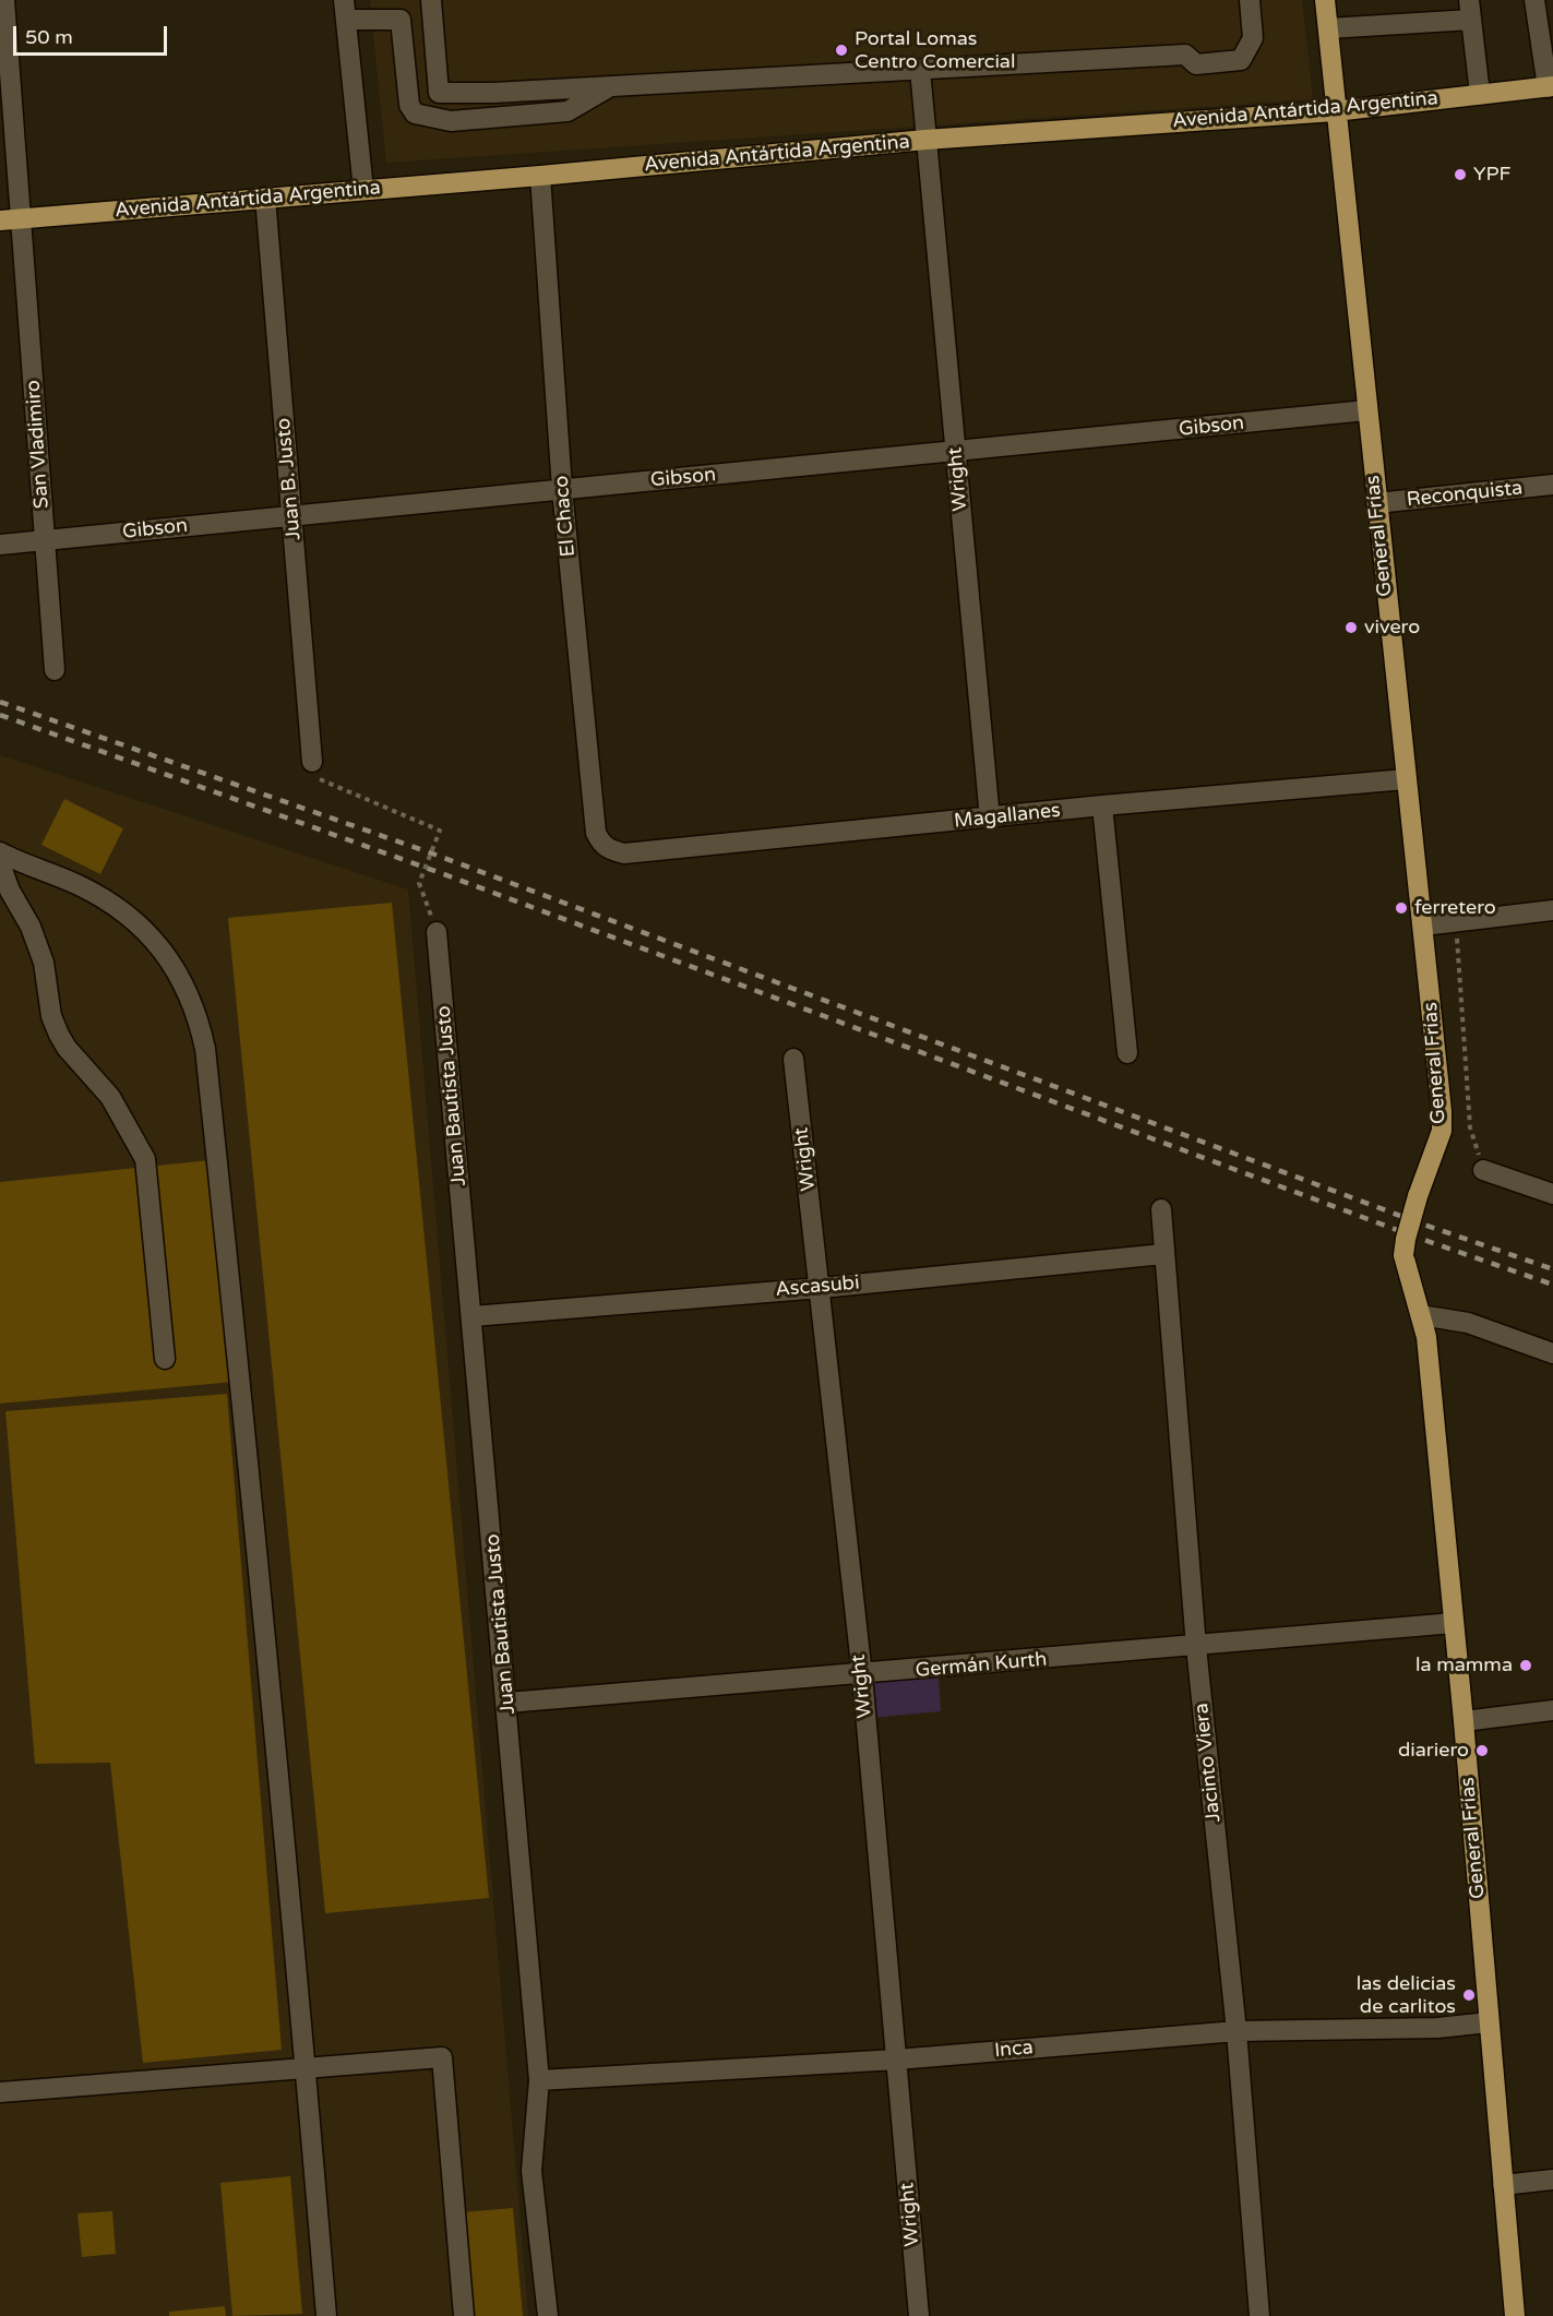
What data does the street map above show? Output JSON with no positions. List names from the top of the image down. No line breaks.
{"streets":{"main road":["Avenida Antártida Argentina","General Frías"],"street":["Gibson","San Vladimiro","Juan B. Justo","Wright","Reconquista","El Chaco","Magallanes","Juan Bautista Justo","Ascasubi","Germán Kurth","Jacinto Viera","Inca"]},"crossings":[["Avenida Antártida Argentina","San Vladimiro"],["Avenida Antártida Argentina","Juan B. Justo"],["Avenida Antártida Argentina","Wright"],["Avenida Antártida Argentina","El Chaco"],["Avenida Antártida Argentina","General Frías"],["Gibson","San Vladimiro"],["Gibson","Juan B. Justo"],["Gibson","Wright"],["Gibson","El Chaco"],["Gibson","General Frías"],["Wright","Magallanes"],["Wright","Ascasubi"],["Wright","Germán Kurth"],["Wright","Inca"],["Reconquista","General Frías"],["El Chaco","Magallanes"],["General Frías","Magallanes"],["General Frías","Germán Kurth"],["General Frías","Inca"],["Juan Bautista Justo","Ascasubi"],["Juan Bautista Justo","Germán Kurth"],["Juan Bautista Justo","Inca"],["Ascasubi","Jacinto Viera"],["Germán Kurth","Jacinto Viera"],["Jacinto Viera","Inca"]],"places":["Portal Lomas Centro Comercial","YPF","vivero","ferretero","la mamma","diariero","las delicias de carlitos"],"scale_bar":"50 m"}
